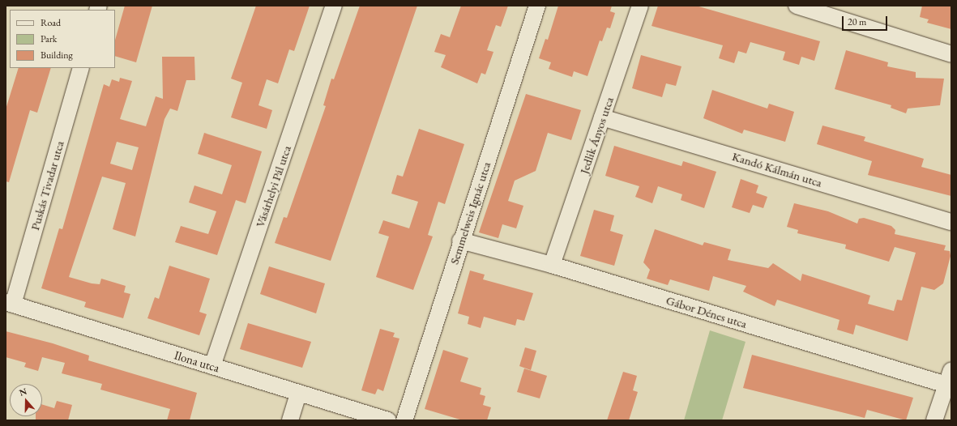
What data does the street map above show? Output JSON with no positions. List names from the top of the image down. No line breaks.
{"streets":{"street":["Jedlik Ányos utca","Kandó Kálmán utca","Puskás Tivadar utca","Vásárhelyi Pál utca","Semmelweis Ignác utca","Gábor Dénes utca","Ilona utca"]},"crossings":[["Jedlik Ányos utca","Kandó Kálmán utca"],["Jedlik Ányos utca","Gábor Dénes utca"],["Puskás Tivadar utca","Ilona utca"],["Vásárhelyi Pál utca","Ilona utca"],["Semmelweis Ignác utca","Gábor Dénes utca"]],"legend":["Road","Park","Building"],"scale_bar":"20 m","north":"top"}
